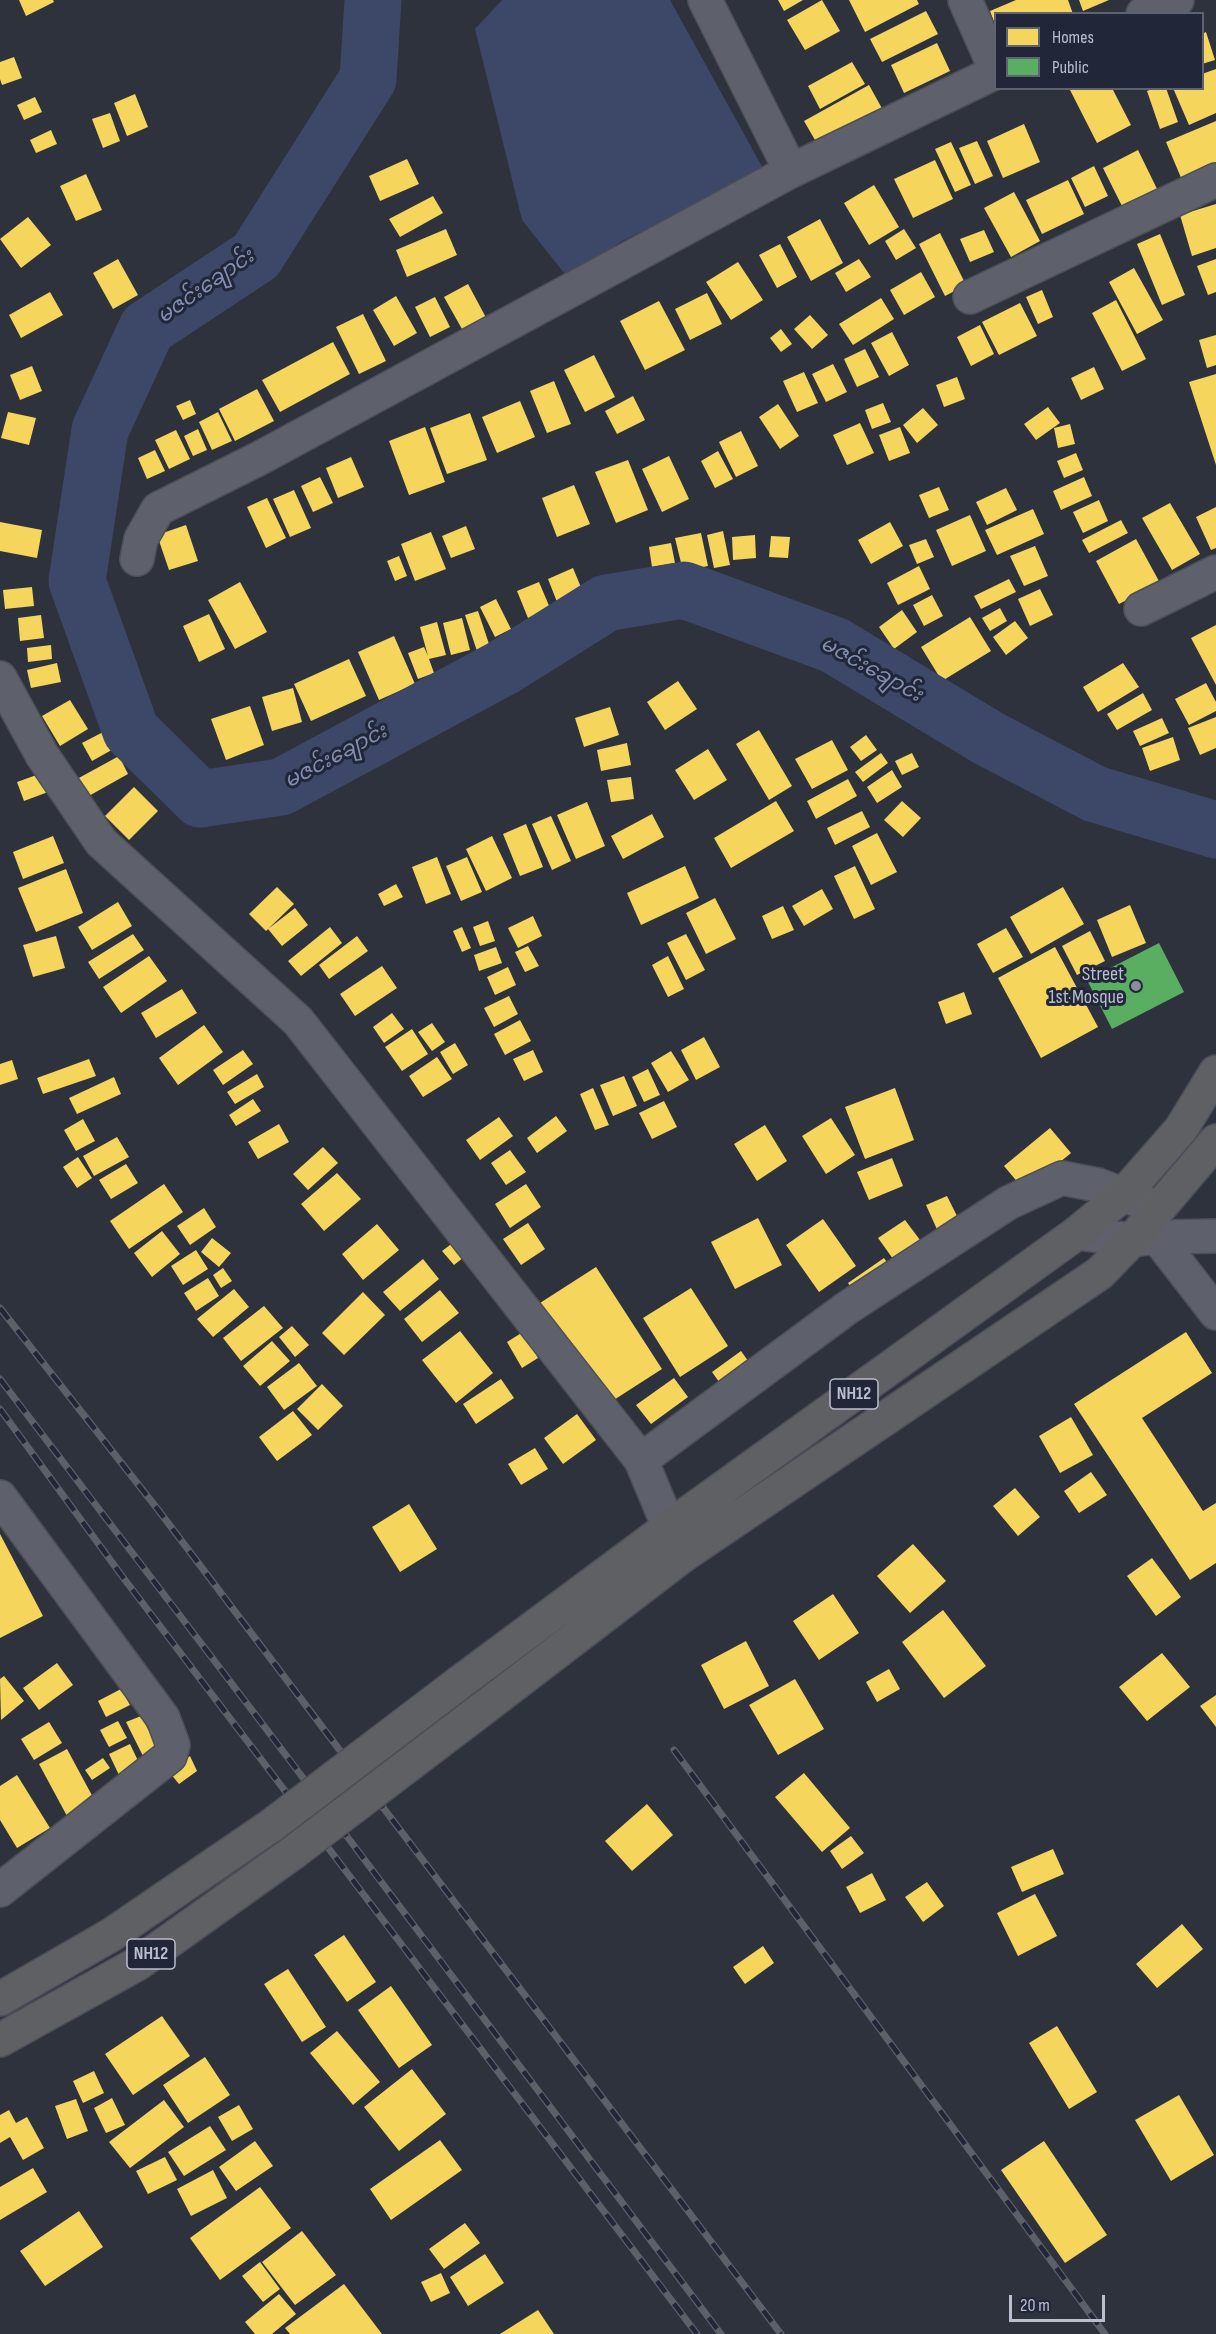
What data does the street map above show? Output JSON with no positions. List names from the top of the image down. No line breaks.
{"streets":{"highway":["NH12"]},"water":["မဇင်းချောင်း"],"places":["Street 1st Mosque"],"legend":["Homes","Public"],"scale_bar":"20 m"}
